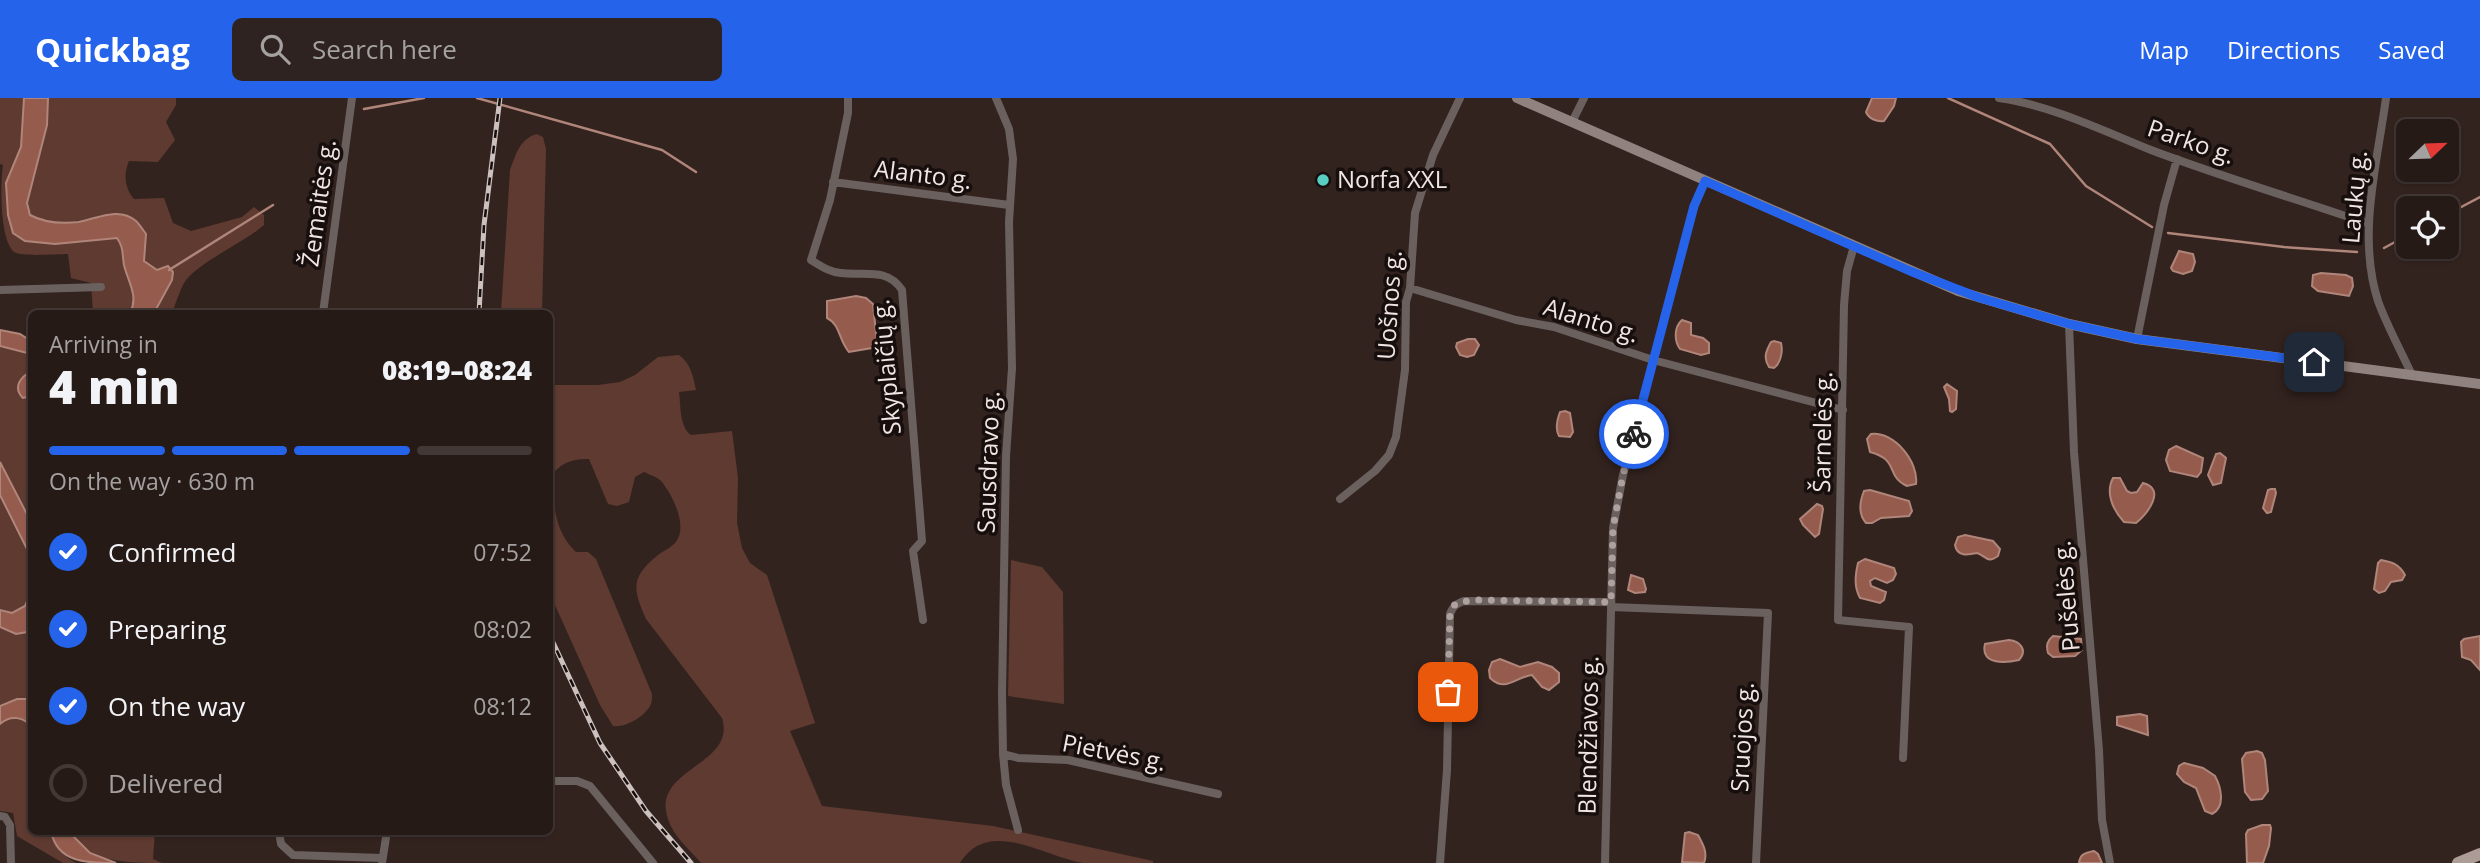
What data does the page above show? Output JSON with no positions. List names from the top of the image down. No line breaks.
{"streets":{"street":["Parko g.","Alanto g.","Laukų g.","Žemaitės g.","Uošnos g.","Skyplaičių g.","Šarnelės g.","Sausdravo g.","Pušelės g.","Blendžiavos g.","Sruojos g.","Pietvės g."]},"crossings":[["Parko g.","Laukų g."],["Alanto g.","Uošnos g."],["Alanto g.","Skyplaičių g."],["Alanto g.","Šarnelės g."],["Alanto g.","Sausdravo g."],["Alanto g.","Blendžiavos g."],["Sausdravo g.","Pietvės g."],["Blendžiavos g.","Sruojos g."]],"places":["Norfa XXL"],"north":"top right","page":{"header":"Quickbag","search":"Search here","nav":["Map","Directions","Saved"],"heading":["4 min","Arriving in","08:19–08:24"],"bar":"On the way · 630 m","list":[["Confirmed","07:52"],["Preparing","08:02"],["On the way","08:12"],"Delivered"]}}
